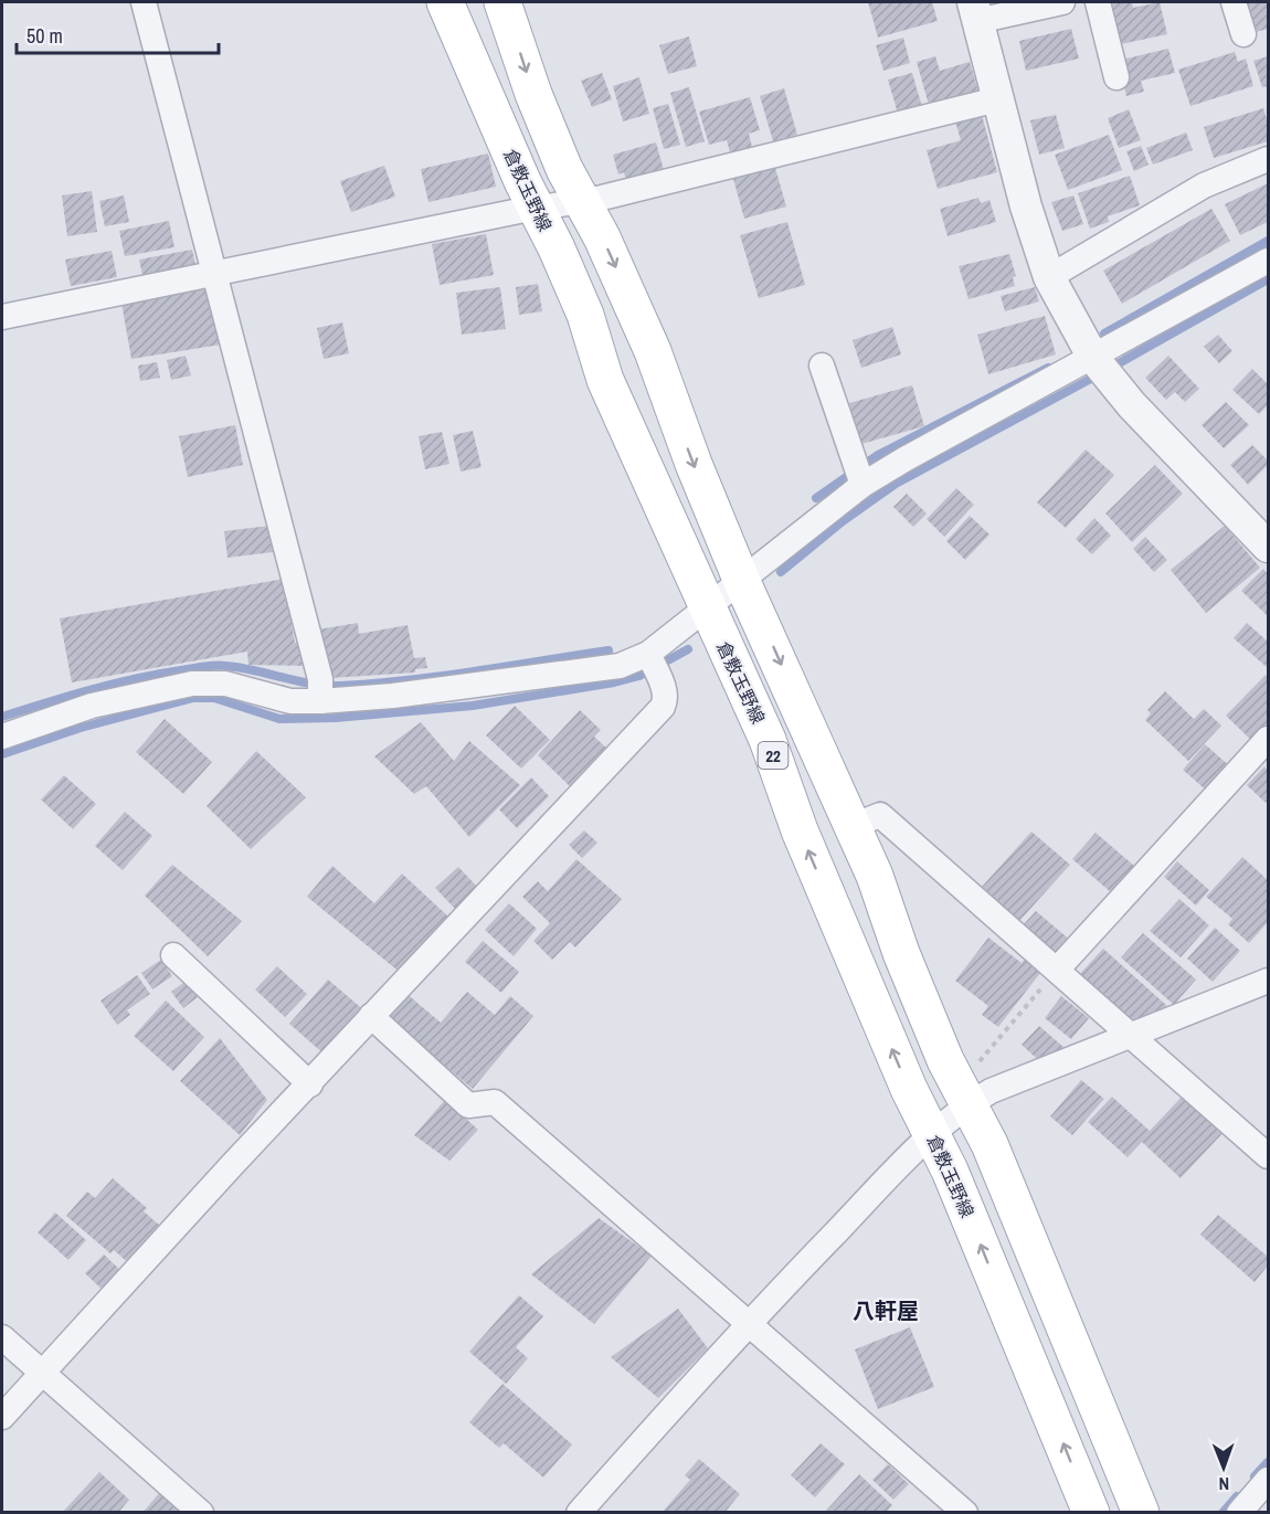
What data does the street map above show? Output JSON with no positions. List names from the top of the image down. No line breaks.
{"streets":{"main road":["倉敷玉野線","22"]},"districts":["八軒屋"],"scale_bar":"50 m","north":"bottom"}
